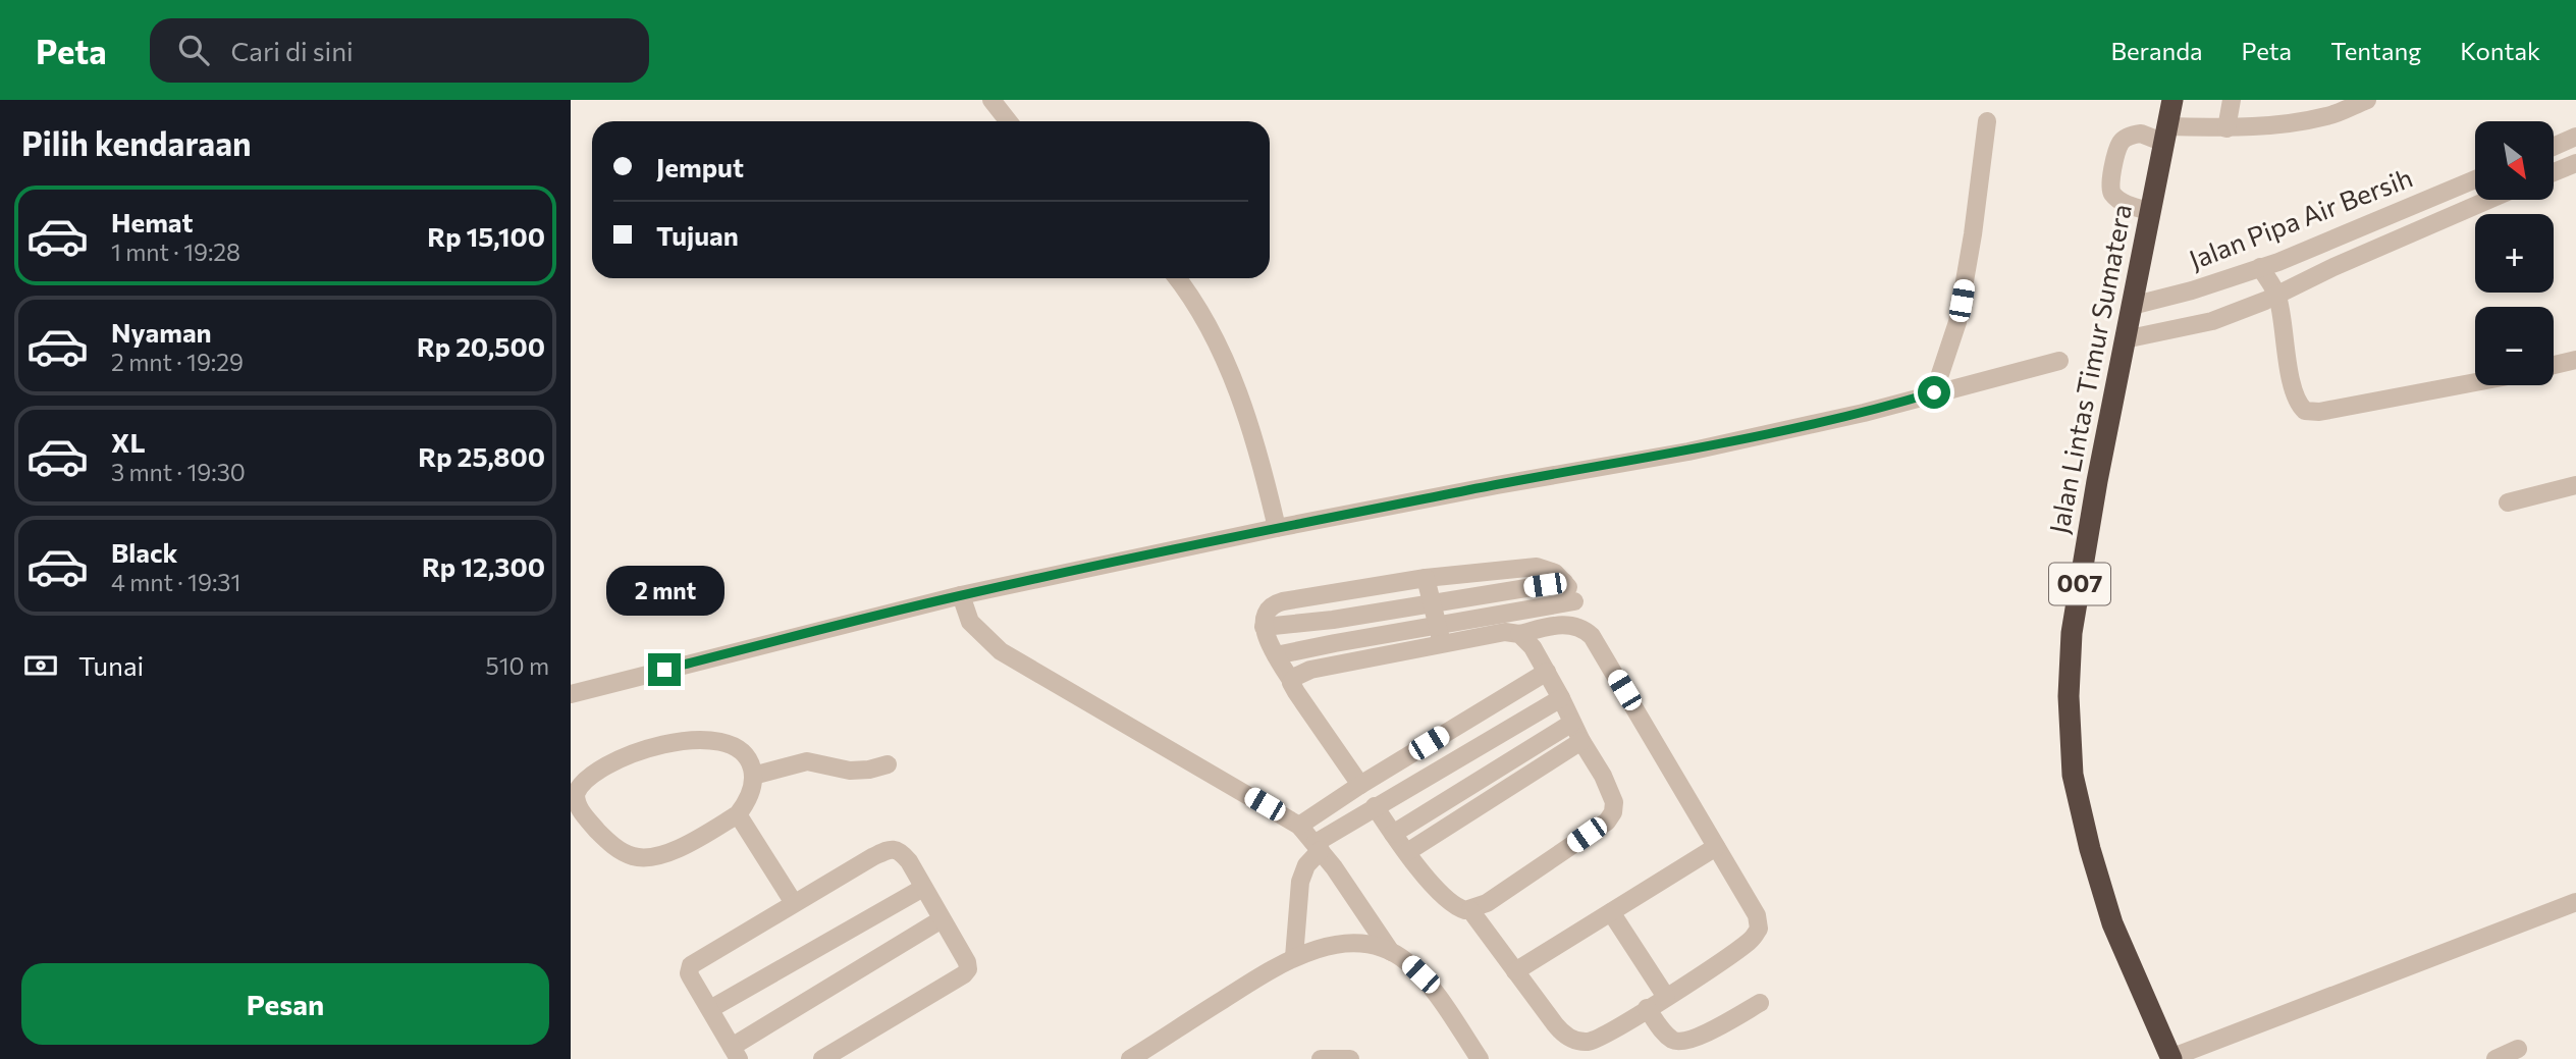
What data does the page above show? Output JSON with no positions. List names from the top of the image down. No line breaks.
{"streets":{"highway":["Jalan Lintas Timur Sumatera","007"],"street":["Jalan Pipa Air Bersih"]},"crossings":[["Jalan Pipa Air Bersih","Jalan Lintas Timur Sumatera"]],"north":"bottom right","page":{"header":"Peta","search":"Cari di sini","nav":["Beranda","Peta","Tentang","Kontak"],"heading":"Pilih kendaraan","map_buttons":["+","−"],"banner":["Jemput","Tujuan"],"list":[{"name":"Hemat","note":"1 mnt · 19:28","value":"Rp 15,100"},{"name":"Nyaman","note":"2 mnt · 19:29","value":"Rp 20,500"},{"name":"XL","note":"3 mnt · 19:30","value":"Rp 25,800"},{"name":"Black","note":"4 mnt · 19:31","value":"Rp 12,300"}],"bubble":"2 mnt","pay":["Tunai","510 m"],"buttons":"Pesan"}}
